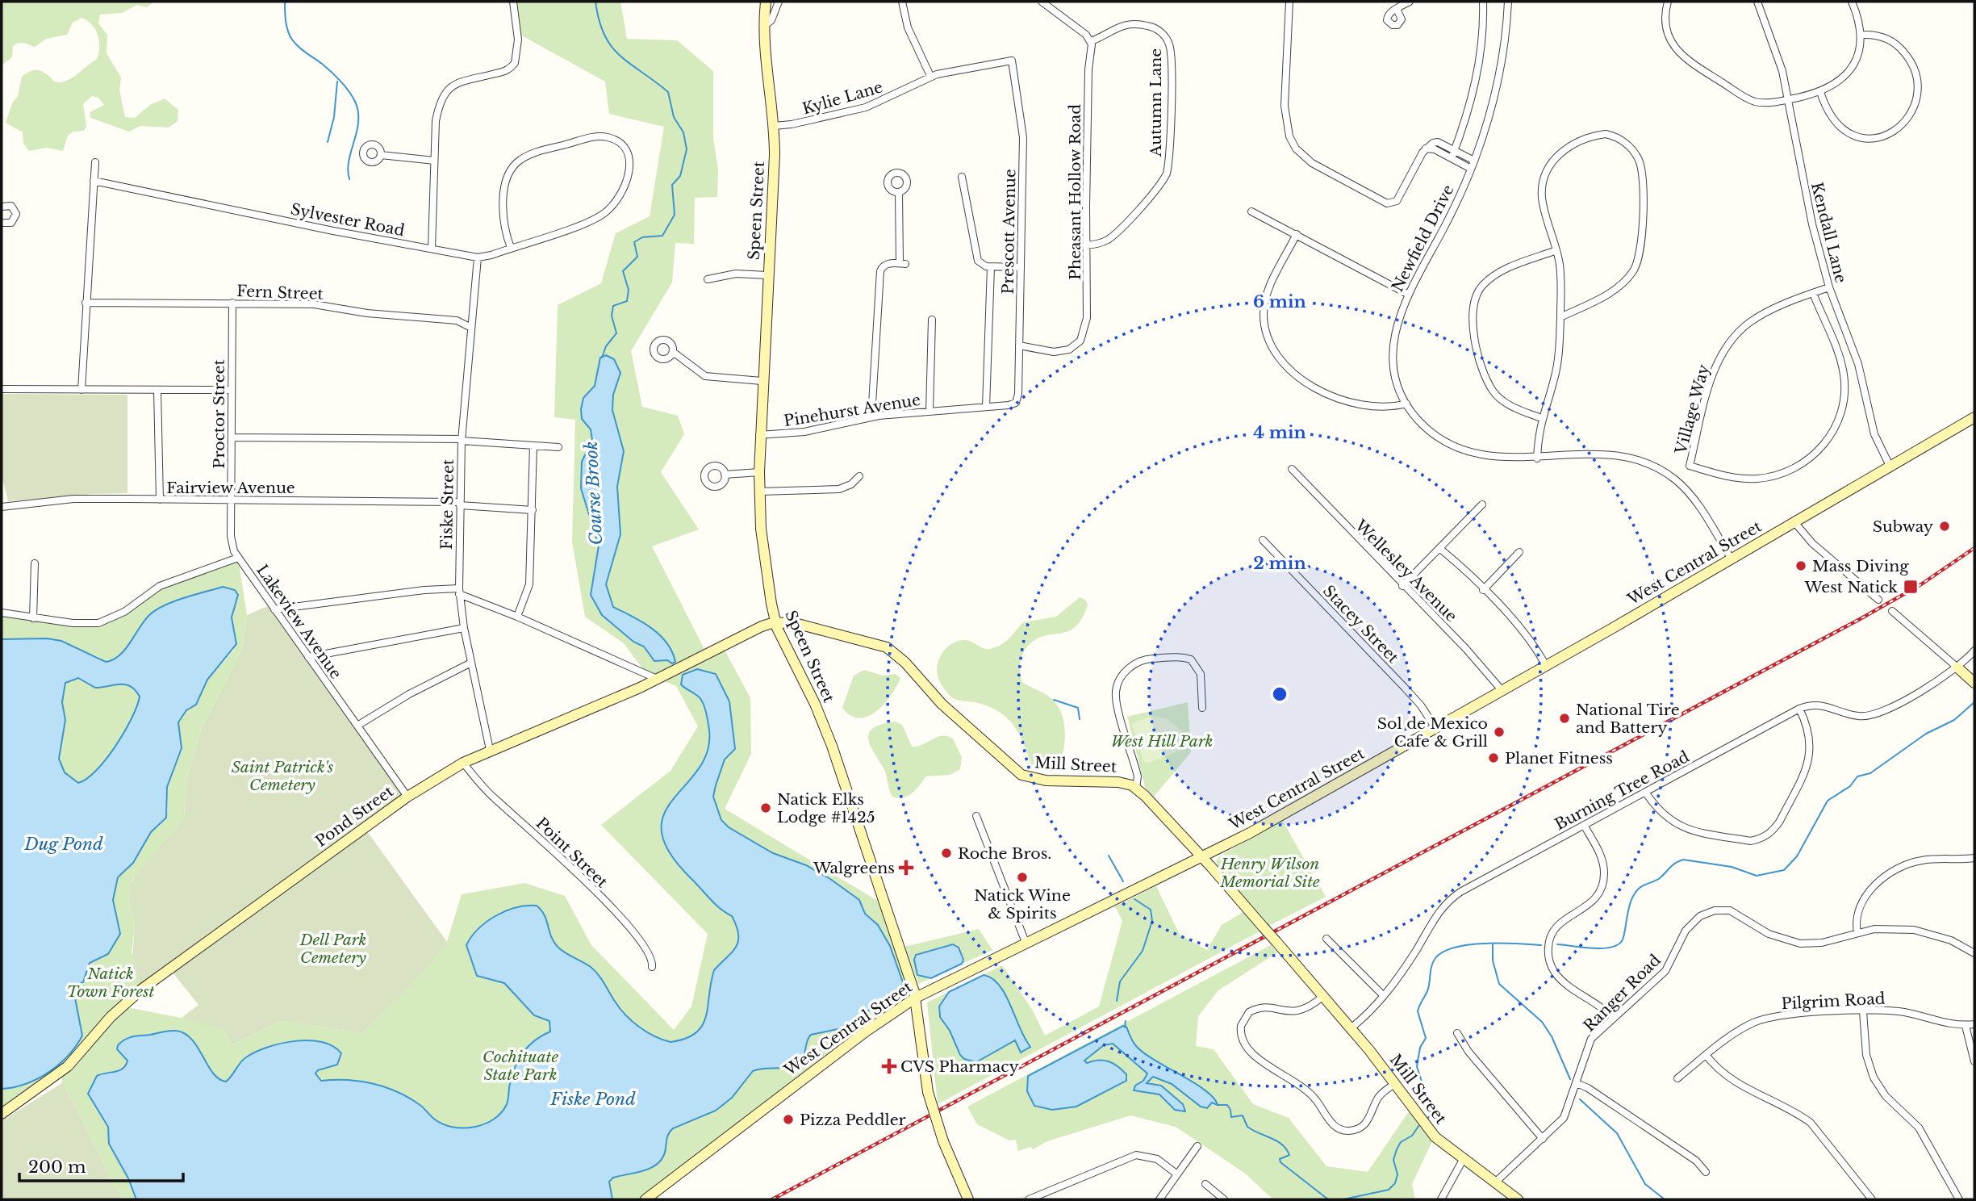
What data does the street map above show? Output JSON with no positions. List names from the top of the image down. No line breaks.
{"streets":{"street":["Kylie Lane","Autumn Lane","Pheasant Hollow Road","Speen Street","Sylvester Road","Prescott Avenue","Kendall Lane","Newfield Drive","Fern Street","Village Way","Pinehurst Avenue","Proctor Street","Fairview Avenue","Fiske Street","West Central Street","Wellesley Avenue","Lakeview Avenue","Stacey Street","Mill Street","Burning Tree Road","Pond Street","Point Street","Ranger Road","Pilgrim Road"]},"crossings":[["Kylie Lane","Speen Street"],["Kylie Lane","Prescott Avenue"],["Autumn Lane","Pheasant Hollow Road"],["Pheasant Hollow Road","Prescott Avenue"],["Speen Street","Pinehurst Avenue"],["Speen Street","West Central Street"],["Speen Street","Mill Street"],["Speen Street","Pond Street"],["Sylvester Road","Fiske Street"],["Prescott Avenue","Pinehurst Avenue"],["Kendall Lane","Village Way"],["Kendall Lane","West Central Street"],["Newfield Drive","West Central Street"],["Fern Street","Proctor Street"],["Fern Street","Fiske Street"],["Proctor Street","Fairview Avenue"],["Proctor Street","Lakeview Avenue"],["Fairview Avenue","Fiske Street"],["Fiske Street","Pond Street"],["West Central Street","Wellesley Avenue"],["West Central Street","Stacey Street"],["West Central Street","Mill Street"],["Lakeview Avenue","Pond Street"],["Mill Street","Burning Tree Road"],["Mill Street","Pond Street"],["Mill Street","Ranger Road"],["Pond Street","Point Street"]],"water":["Course Brook","Dug Pond","Fiske Pond"],"parks":["West Hill Park","Saint Patrick's Cemetery","Henry Wilson Memorial Site","Dell Park Cemetery","Natick Town Forest","Cochituate State Park"],"places":{"other":["Subway","Mass Diving","National Tire and Battery","Sol de Mexico Cafe & Grill","Planet Fitness","Natick Elks Lodge #1425","Roche Bros.","Natick Wine & Spirits","Pizza Peddler"],"transit":["West Natick"],"health":["Walgreens","CVS Pharmacy"]},"scale_bar":"200 m","rings":["6 min","4 min","2 min"]}
